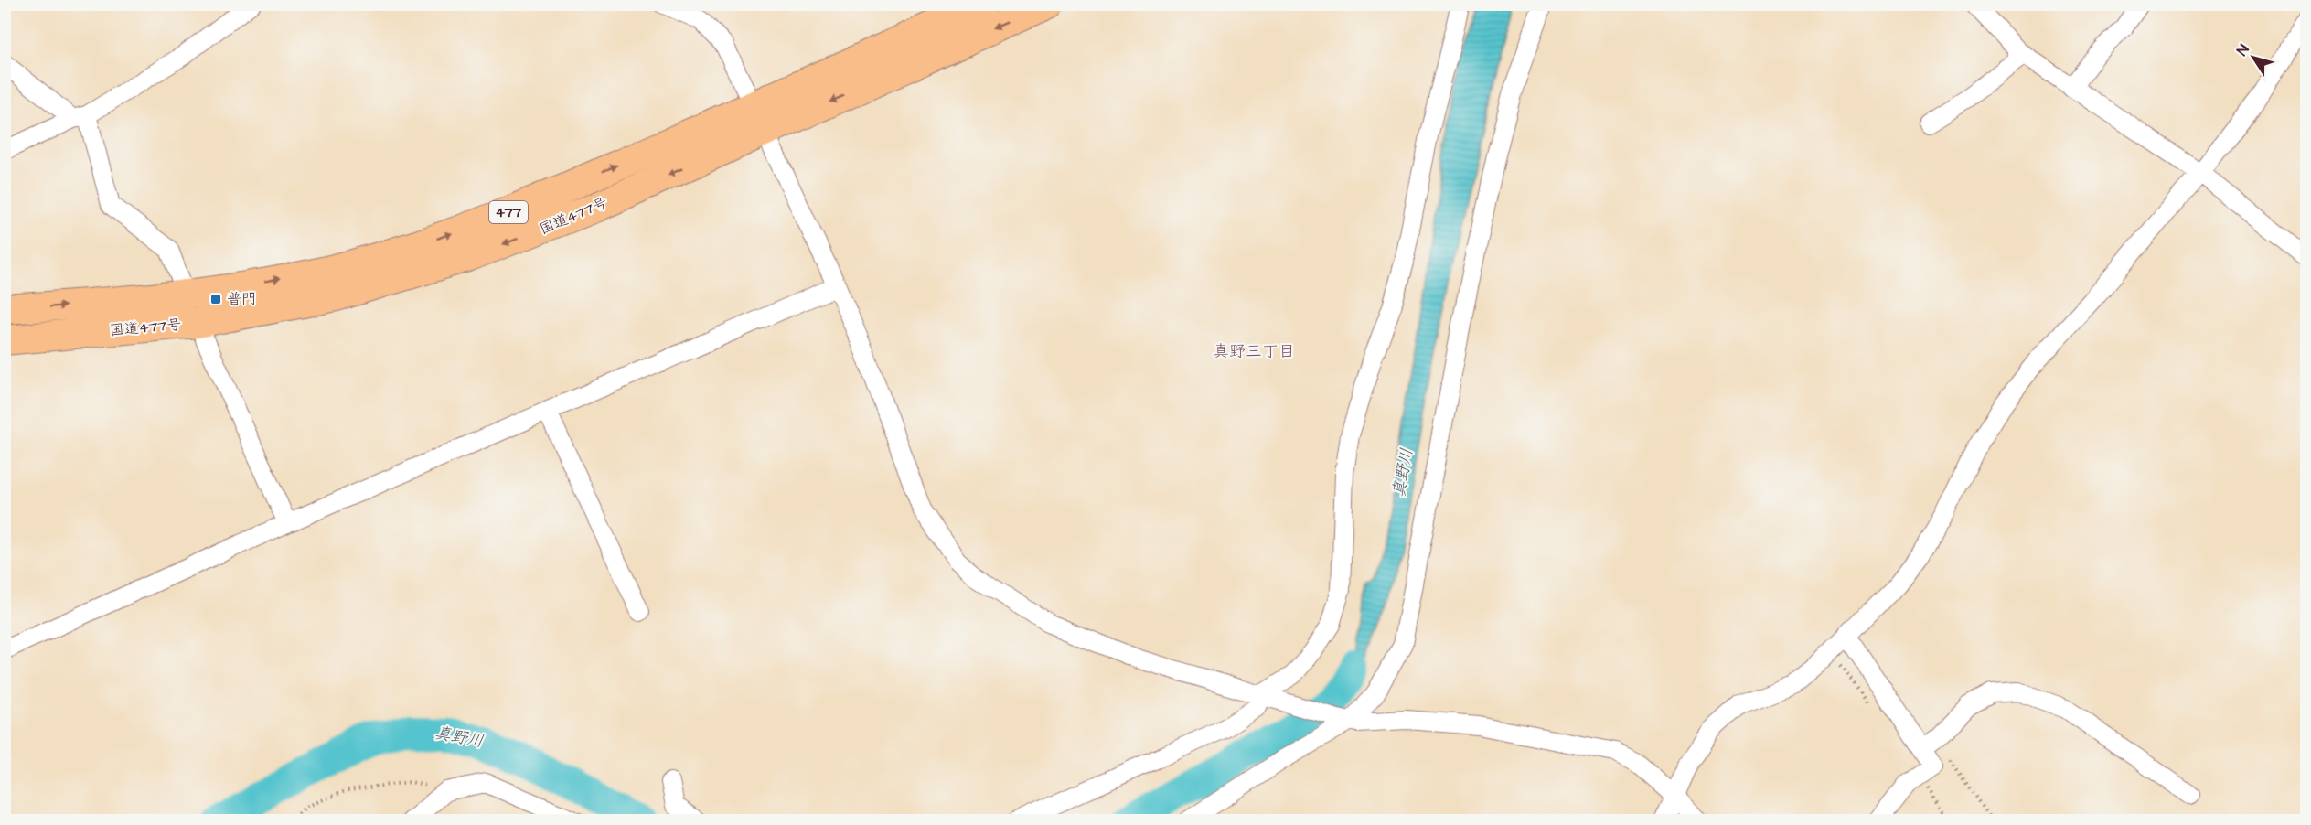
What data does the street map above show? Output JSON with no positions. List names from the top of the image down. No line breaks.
{"streets":{"highway":["477","国道477号"]},"districts":["真野三丁目"],"water":["真野川"],"places":{"transit":["普門"]},"north":"top left"}
